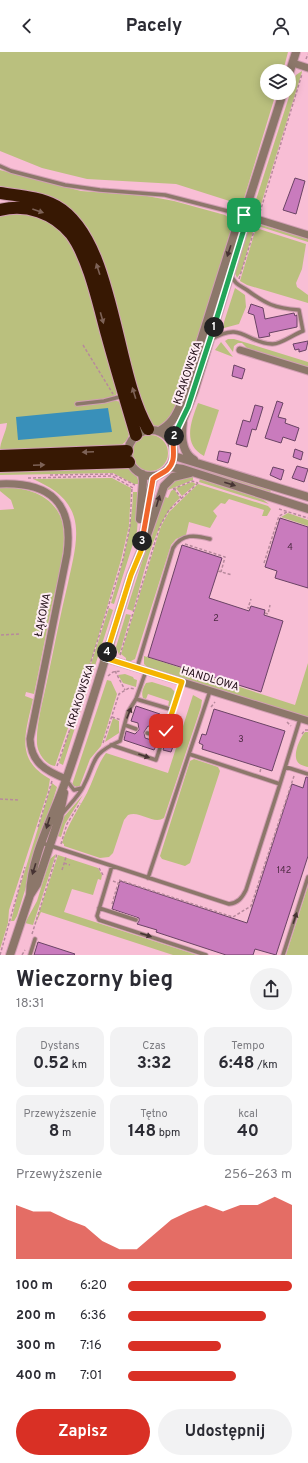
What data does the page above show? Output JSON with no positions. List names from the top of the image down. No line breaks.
{"streets":{"street":["KRAKOWSKA","ŁĄKOWA","HANDLOWA"]},"crossings":[["KRAKOWSKA","ŁĄKOWA"],["KRAKOWSKA","HANDLOWA"]],"house_numbers":["4","2","3","142"],"page":{"header":"Pacely","pins":["1","2","3","4"],"heading":["Wieczorny bieg","18:31"],"stats":[["Dystans","0.52 km"],["Czas","3:32"],["Tempo","6:48 /km"],["Przewyższenie","8 m"],["Tętno","148 bpm"],["kcal","40"]],"chart":["Przewyższenie","256–263 m"],"list":[{"name":"100 m","note":"6:20"},{"name":"200 m","note":"6:36"},{"name":"300 m","note":"7:16"},{"name":"400 m","note":"7:01"}],"buttons":["Zapisz","Udostępnij"]}}
